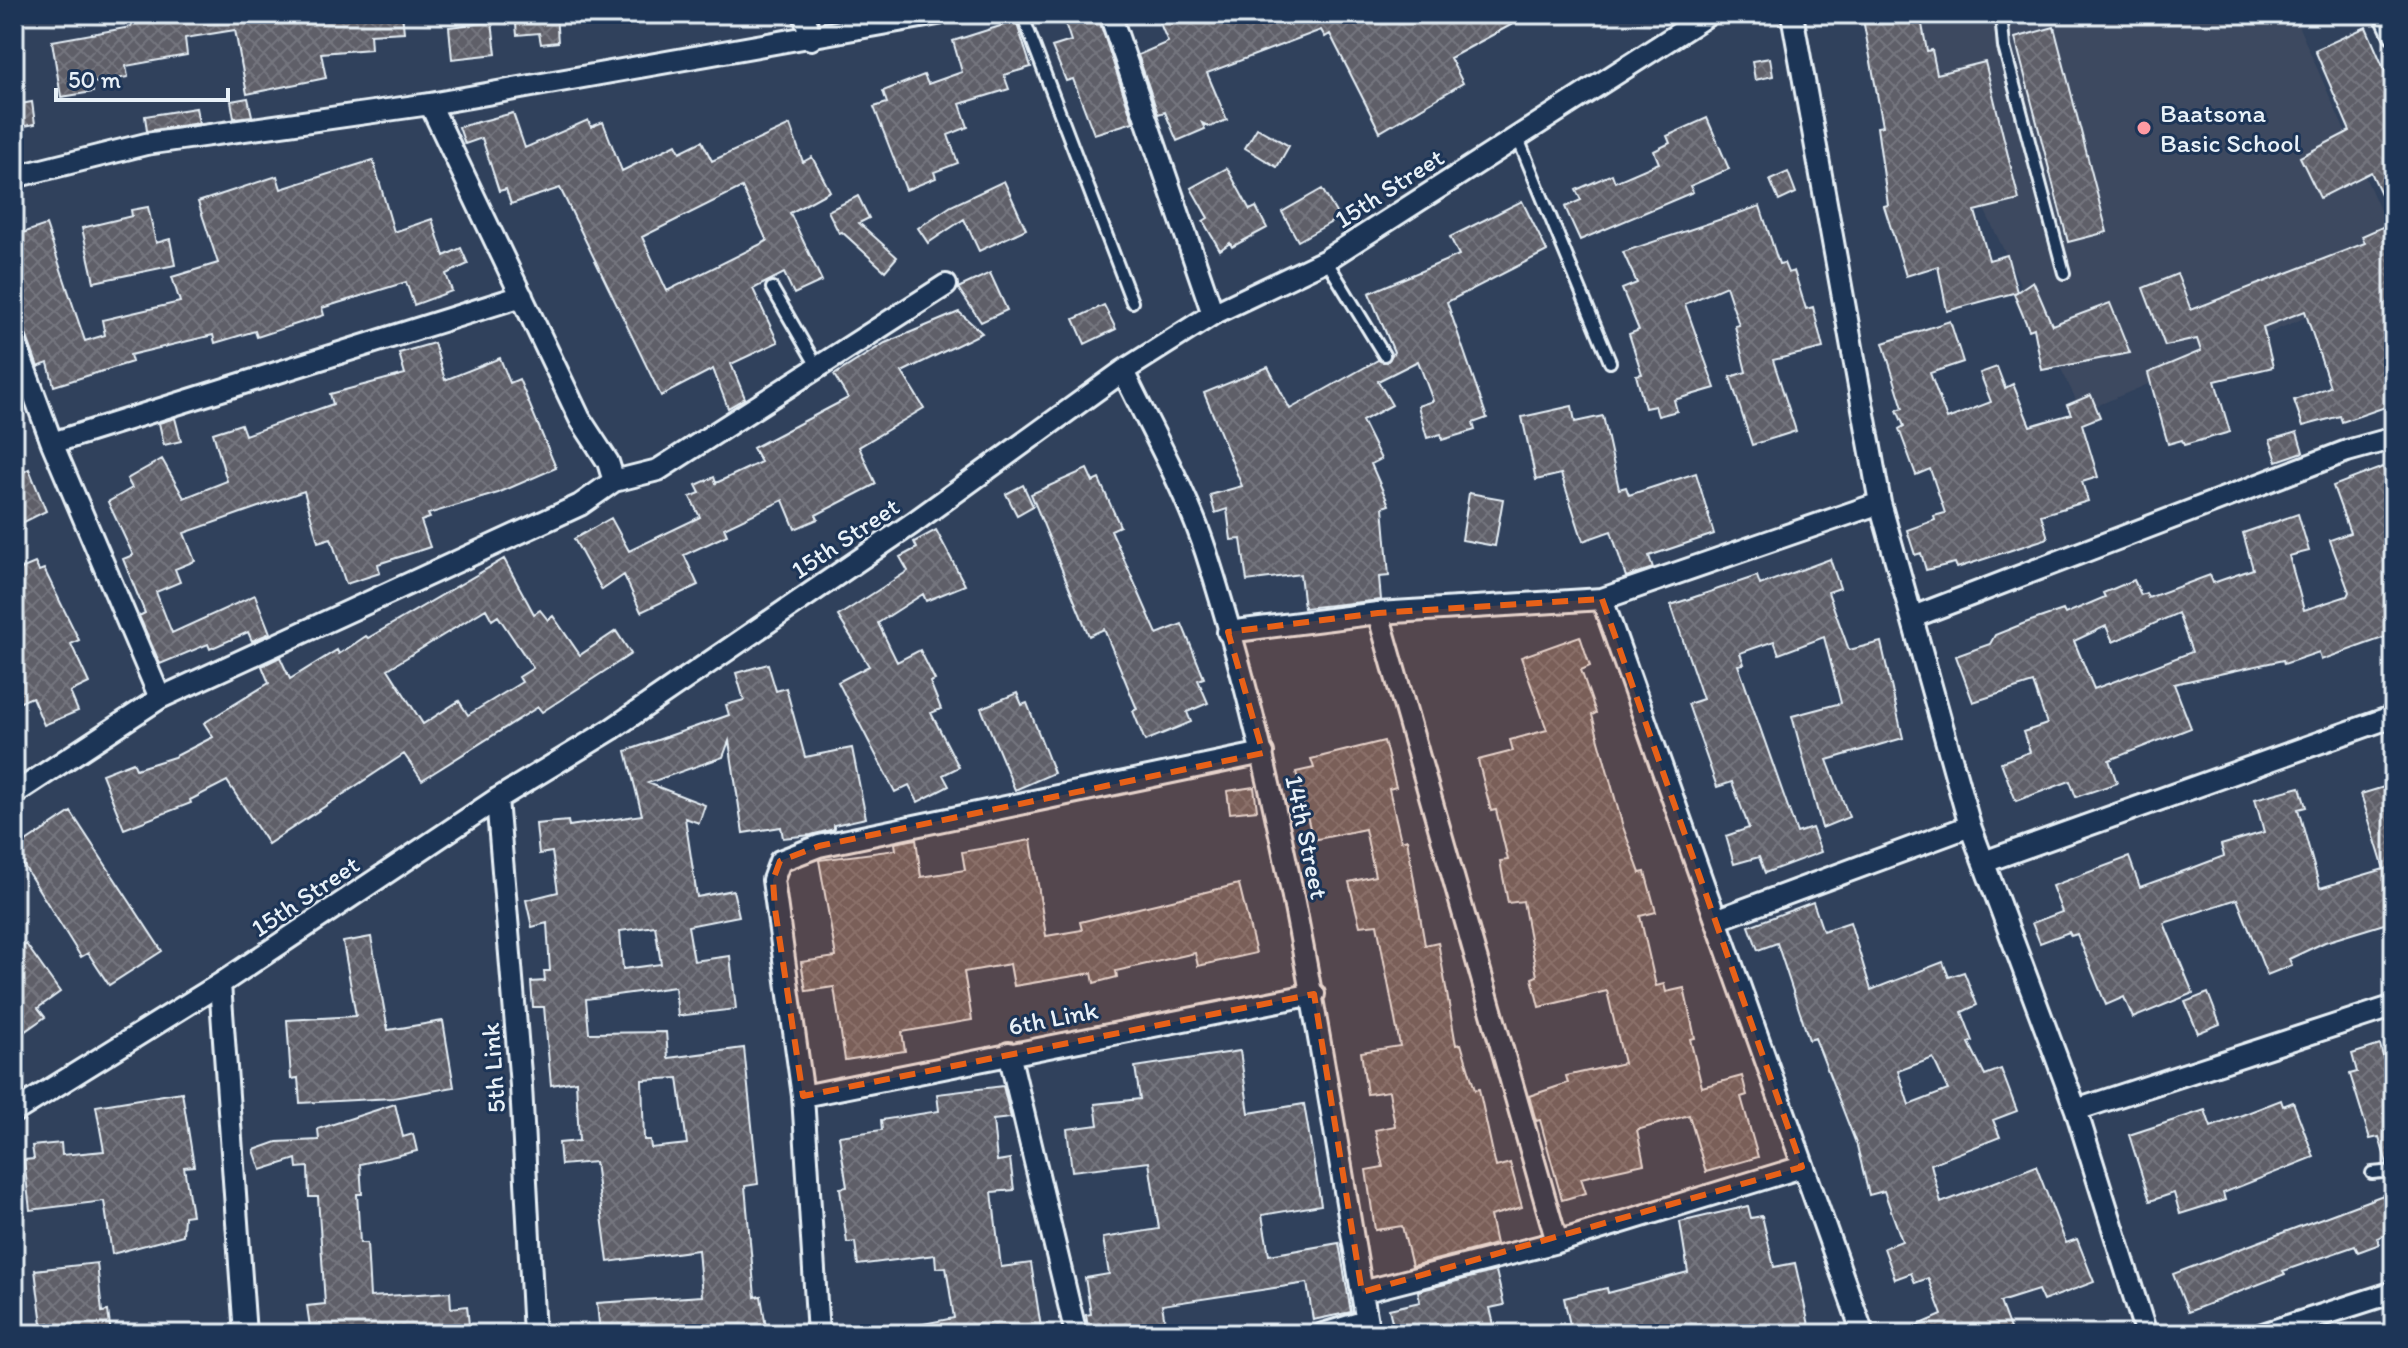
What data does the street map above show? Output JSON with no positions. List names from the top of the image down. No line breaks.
{"streets":{"street":["15th Street","14th Street","6th Link","5th Link"]},"crossings":[["15th Street","14th Street"],["15th Street","5th Link"],["14th Street","6th Link"]],"places":["Baatsona Basic School"],"scale_bar":"50 m"}
